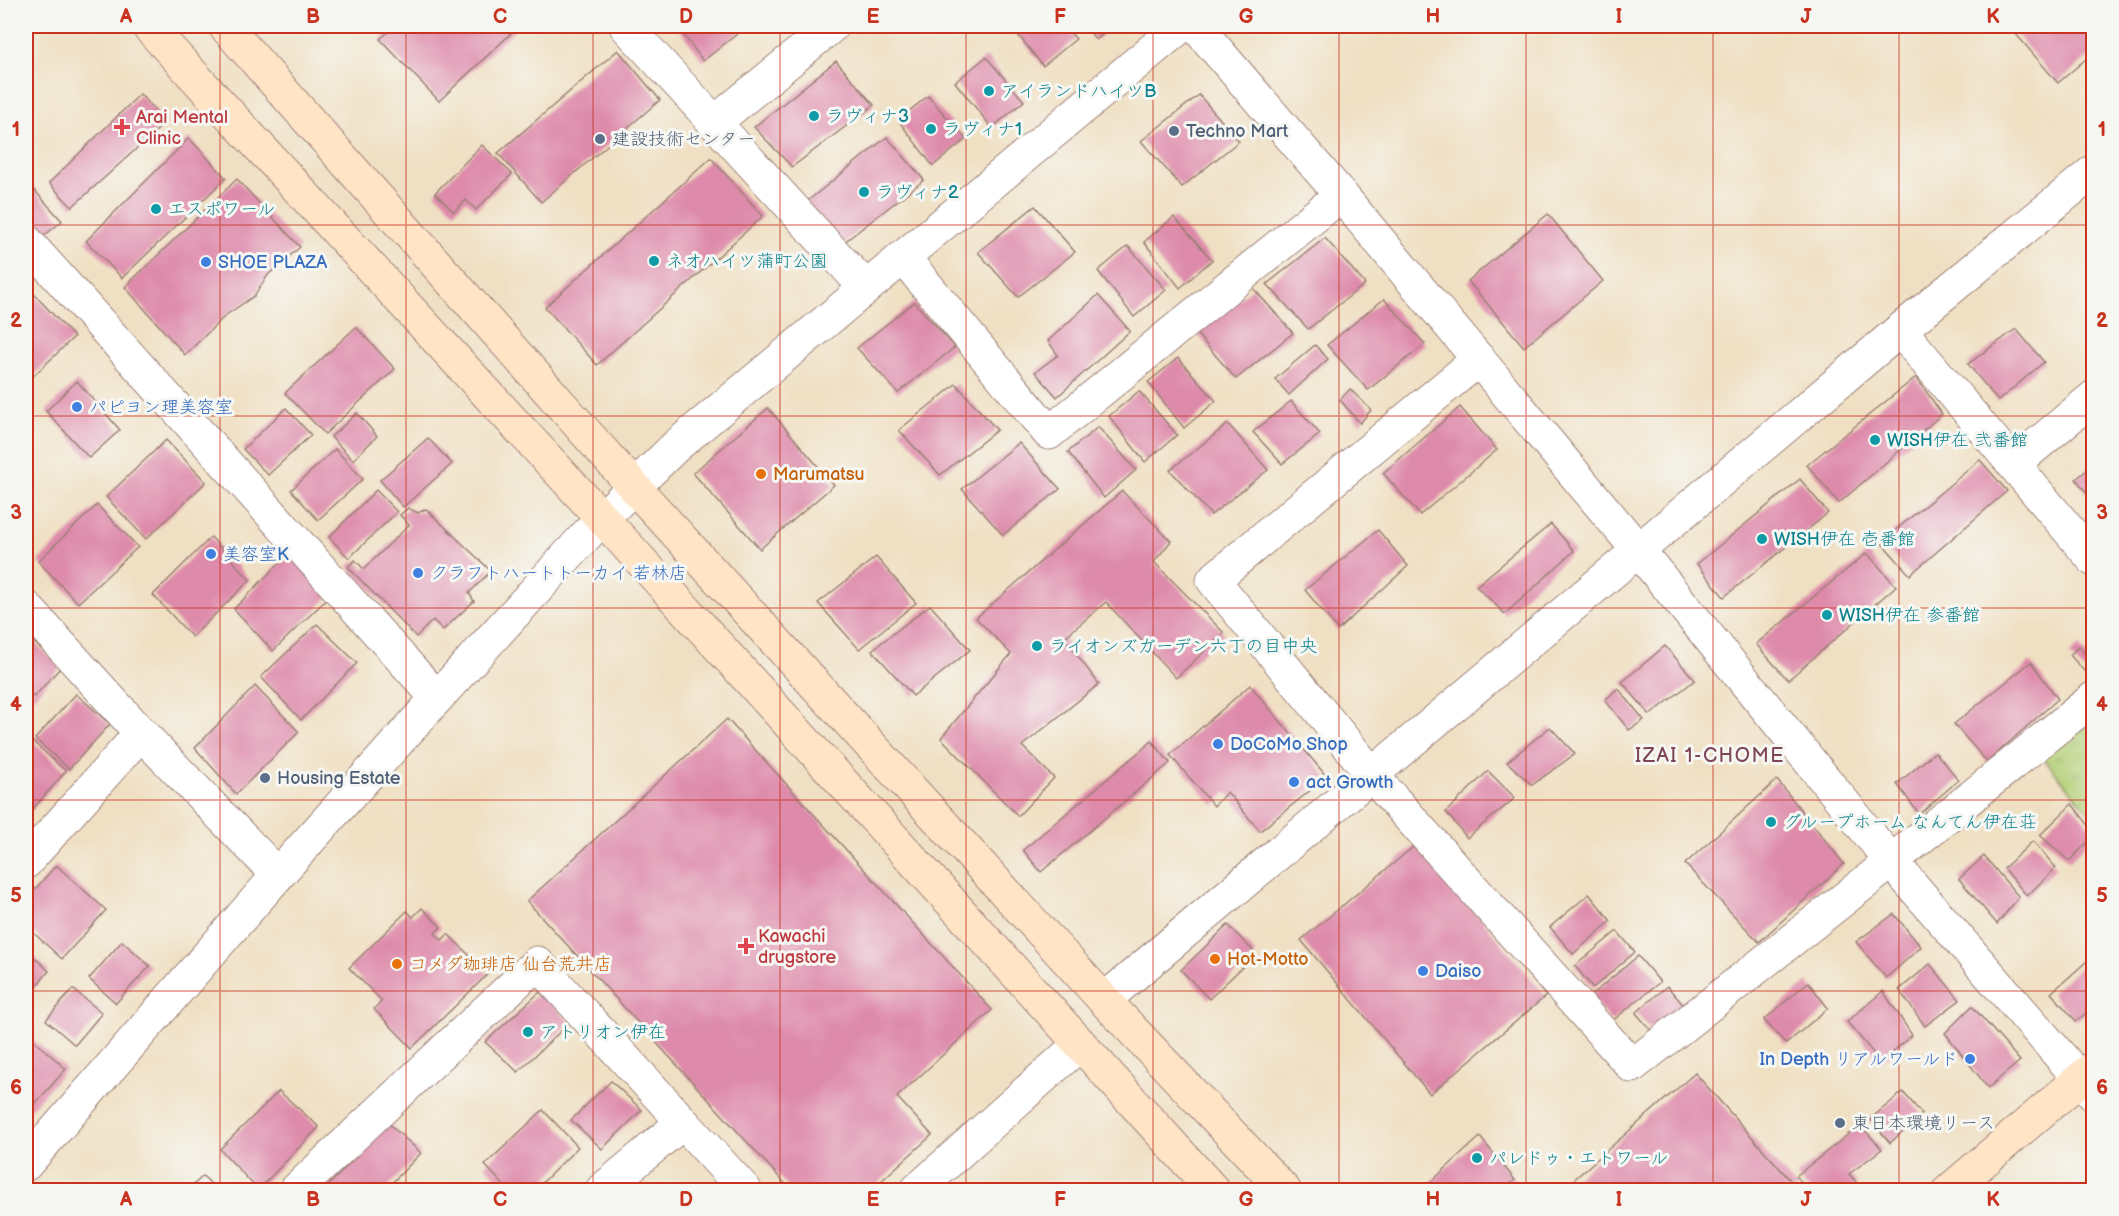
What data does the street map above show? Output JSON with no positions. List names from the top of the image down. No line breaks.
{"districts":["IZAI 1-CHOME"],"places":{"other":["アイランドハイツB","ラヴィナ3","ラヴィナ1","Techno Mart","建設技術センター","ラヴィナ2","エスポワール","ネオハイツ蒲町公園","SHOE PLAZA","パピヨン理美容室","WISH伊在 弐番館","Marumatsu","WISH伊在 壱番館","美容室K","クラフトハートトーカイ 若林店","WISH伊在 参番館","ライオンズガーデン六丁の目中央","DoCoMo Shop","Housing Estate","act Growth","グループホーム なんてん伊在荘","Hot-Motto","コメダ珈琲店 仙台荒井店","Daiso","アトリオン伊在","In Depth リアルワールド","東日本環境リース","パレドゥ・エトワール"],"health":["Arai Mental Clinic","Kawachi drugstore"]},"grid":{"columns":["A","B","C","D","E","F","G","H","I","J","K"],"rows":["1","2","3","4","5","6"]}}
